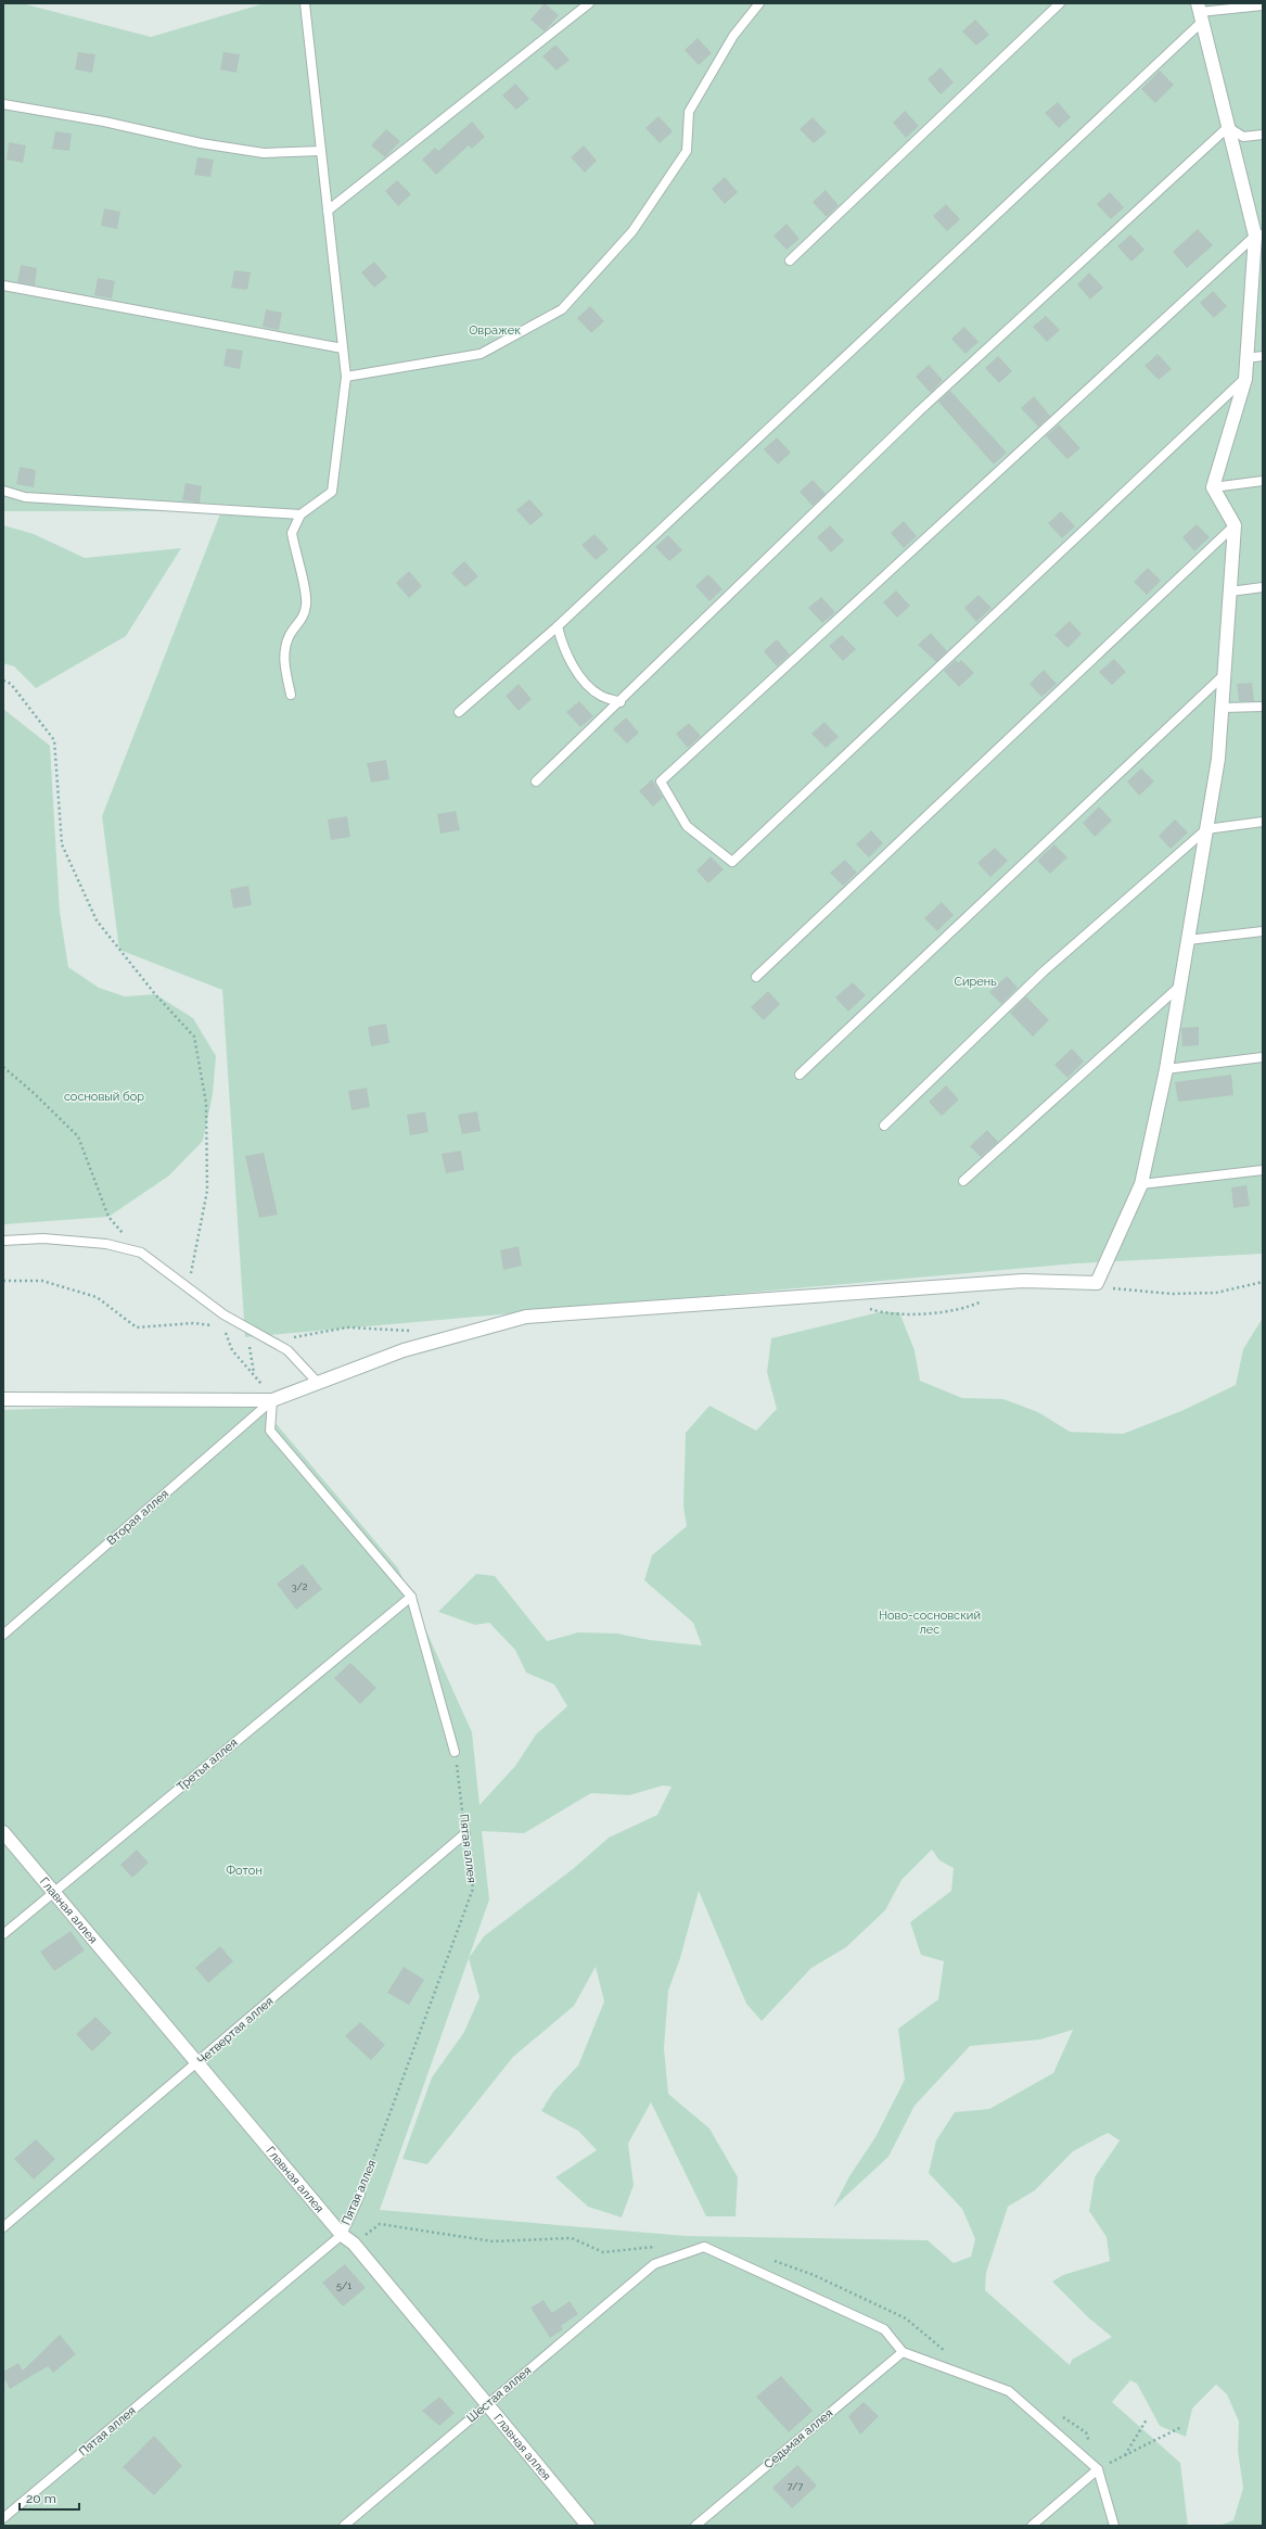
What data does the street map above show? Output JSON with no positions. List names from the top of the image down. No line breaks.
{"streets":{"street":["Главная аллея"],"lane":["Вторая аллея","Третья аллея","Пятая аллея","Четвертая аллея","Шестая аллея","Седьмая аллея"]},"crossings":[["Третья аллея","Главная аллея"],["Пятая аллея","Главная аллея"],["Пятая аллея","Четвертая аллея"],["Главная аллея","Четвертая аллея"],["Главная аллея","Шестая аллея"],["Шестая аллея","Седьмая аллея"]],"parks":["Овражек","Сирень","сосновый бор","Ново-сосновский лес","Фотон"],"house_numbers":["3/2","5/1","7/7"],"scale_bar":"20 m"}
